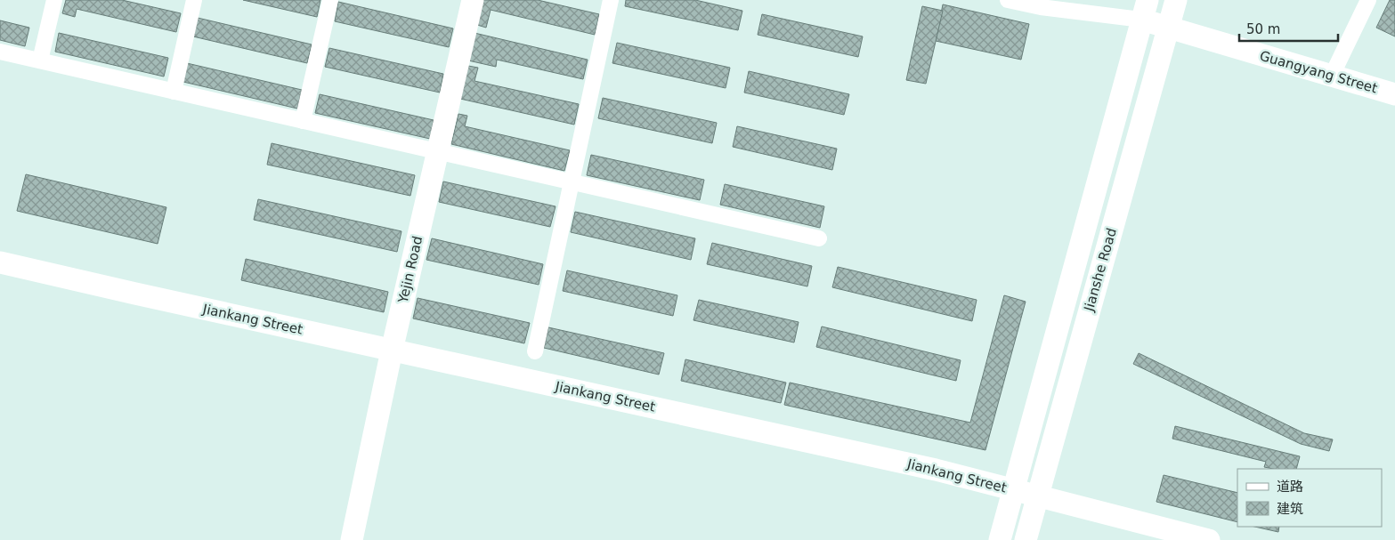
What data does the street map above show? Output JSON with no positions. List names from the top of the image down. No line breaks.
{"streets":{"street":["Guangyang Street","Yejin Road","Jianshe Road","Jiankang Street"]},"crossings":[["Guangyang Street","Jianshe Road"],["Yejin Road","Jiankang Street"],["Jianshe Road","Jiankang Street"]],"legend":["道路","建筑"],"scale_bar":"50 m"}
